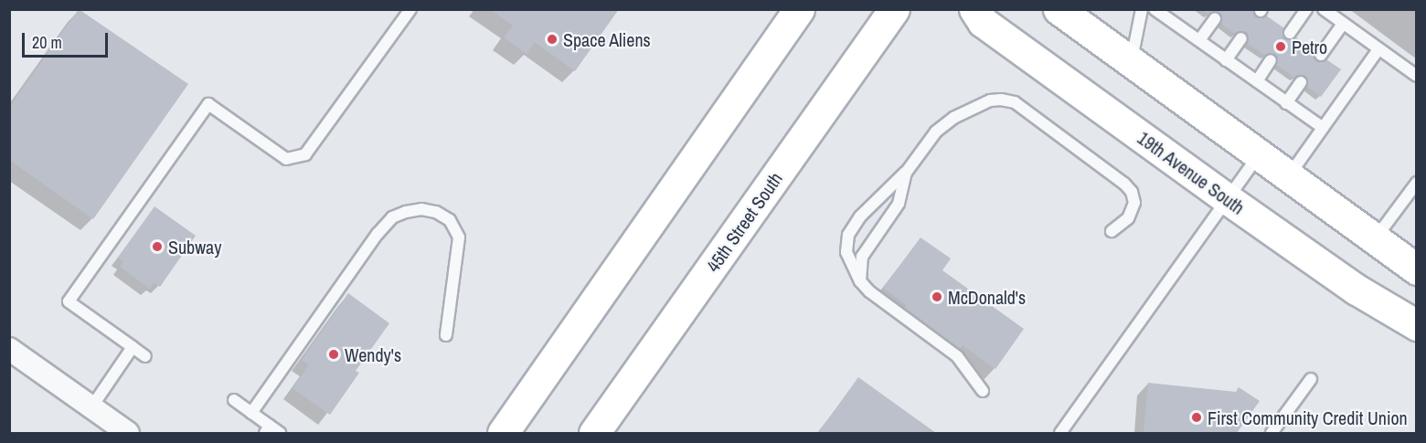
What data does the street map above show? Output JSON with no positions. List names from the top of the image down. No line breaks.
{"streets":{"main road":["19th Avenue South","45th Street South"]},"places":["Space Aliens","Petro","Subway","McDonald's","Wendy's","First Community Credit Union"],"scale_bar":"20 m"}
